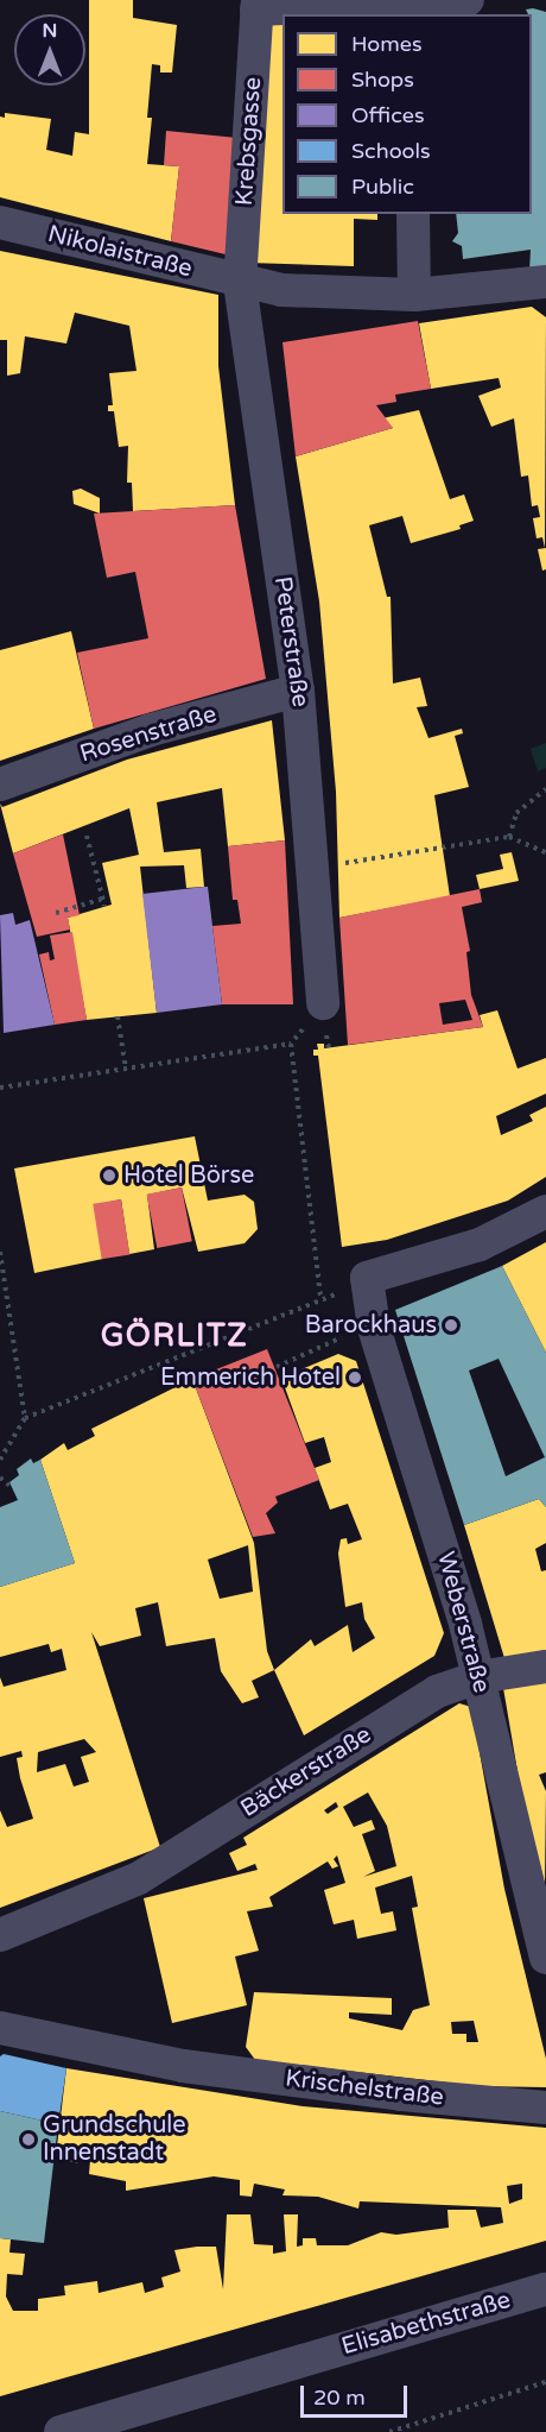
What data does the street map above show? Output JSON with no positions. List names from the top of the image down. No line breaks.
{"streets":{"street":["Krebsgasse","Nikolaistraße","Peterstraße","Rosenstraße","Weberstraße","Bäckerstraße","Krischelstraße","Elisabethstraße"]},"crossings":[["Krebsgasse","Nikolaistraße"],["Krebsgasse","Peterstraße"],["Nikolaistraße","Peterstraße"],["Peterstraße","Rosenstraße"],["Weberstraße","Bäckerstraße"]],"districts":["GÖRLITZ"],"places":["Hotel Börse","Barockhaus","Emmerich Hotel","Grundschule Innenstadt"],"legend":["Homes","Shops","Offices","Schools","Public"],"scale_bar":"20 m","north":"top"}
